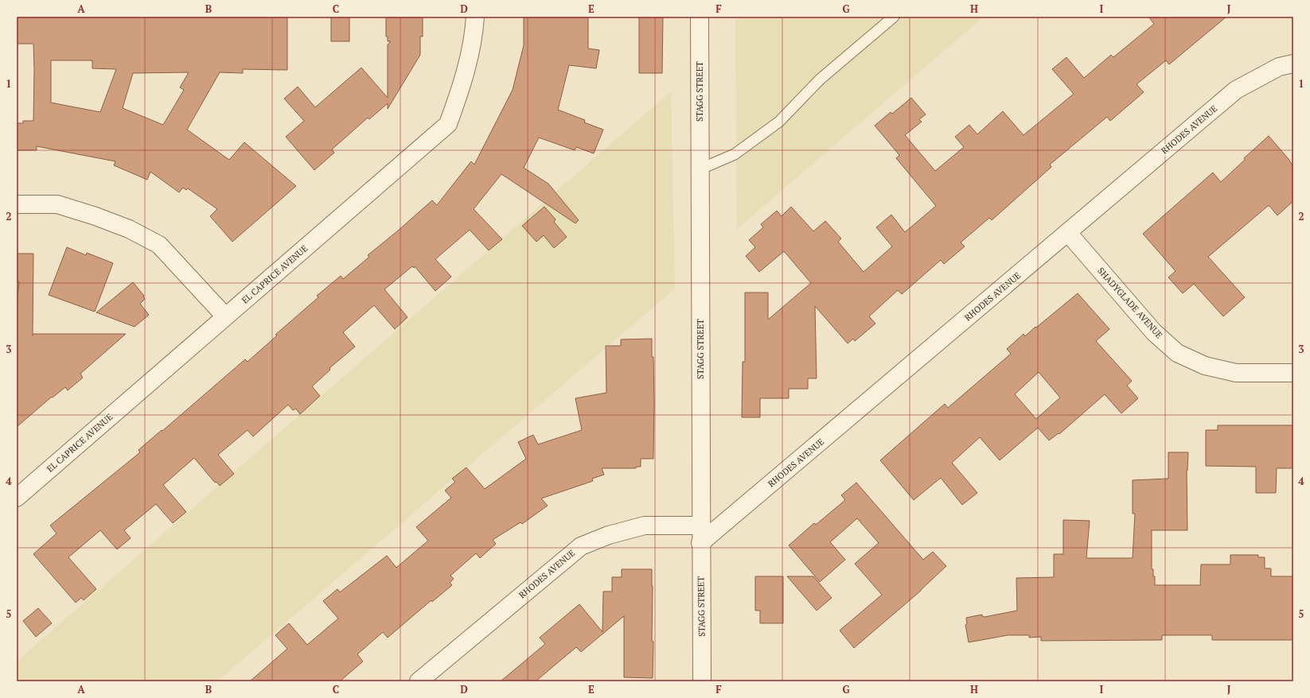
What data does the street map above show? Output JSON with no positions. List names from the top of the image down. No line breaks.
{"streets":{"street":["STAGG STREET","RHODES AVENUE","EL CAPRICE AVENUE","SHADYGLADE AVENUE"]},"crossings":[["STAGG STREET","RHODES AVENUE"],["RHODES AVENUE","SHADYGLADE AVENUE"]],"grid":{"columns":["A","B","C","D","E","F","G","H","I","J"],"rows":["1","2","3","4","5"]}}
